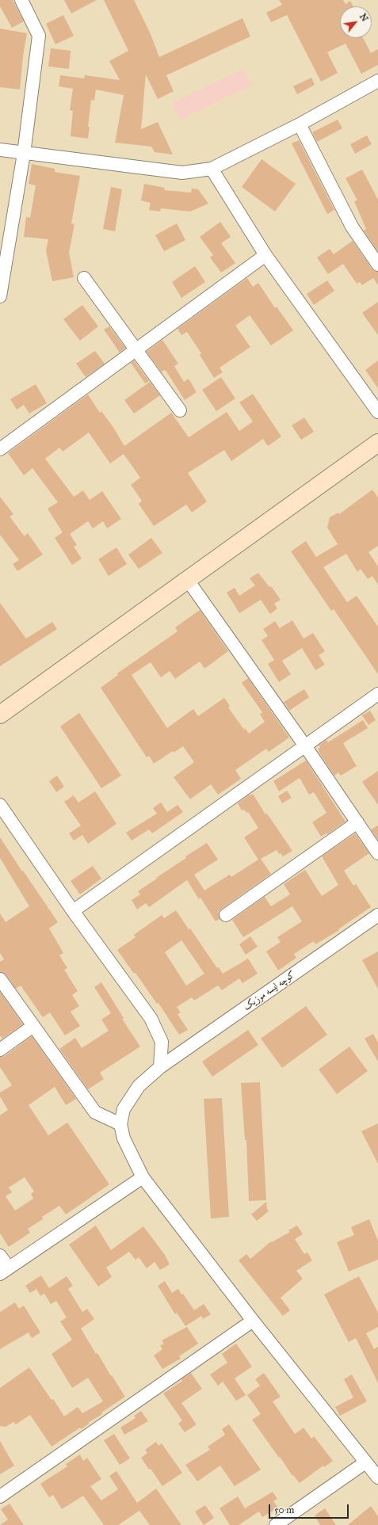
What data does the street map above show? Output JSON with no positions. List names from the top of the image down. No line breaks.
{"streets":{"street":["کوچه لیسه موزیک"]},"scale_bar":"50 m","north":"top right"}
